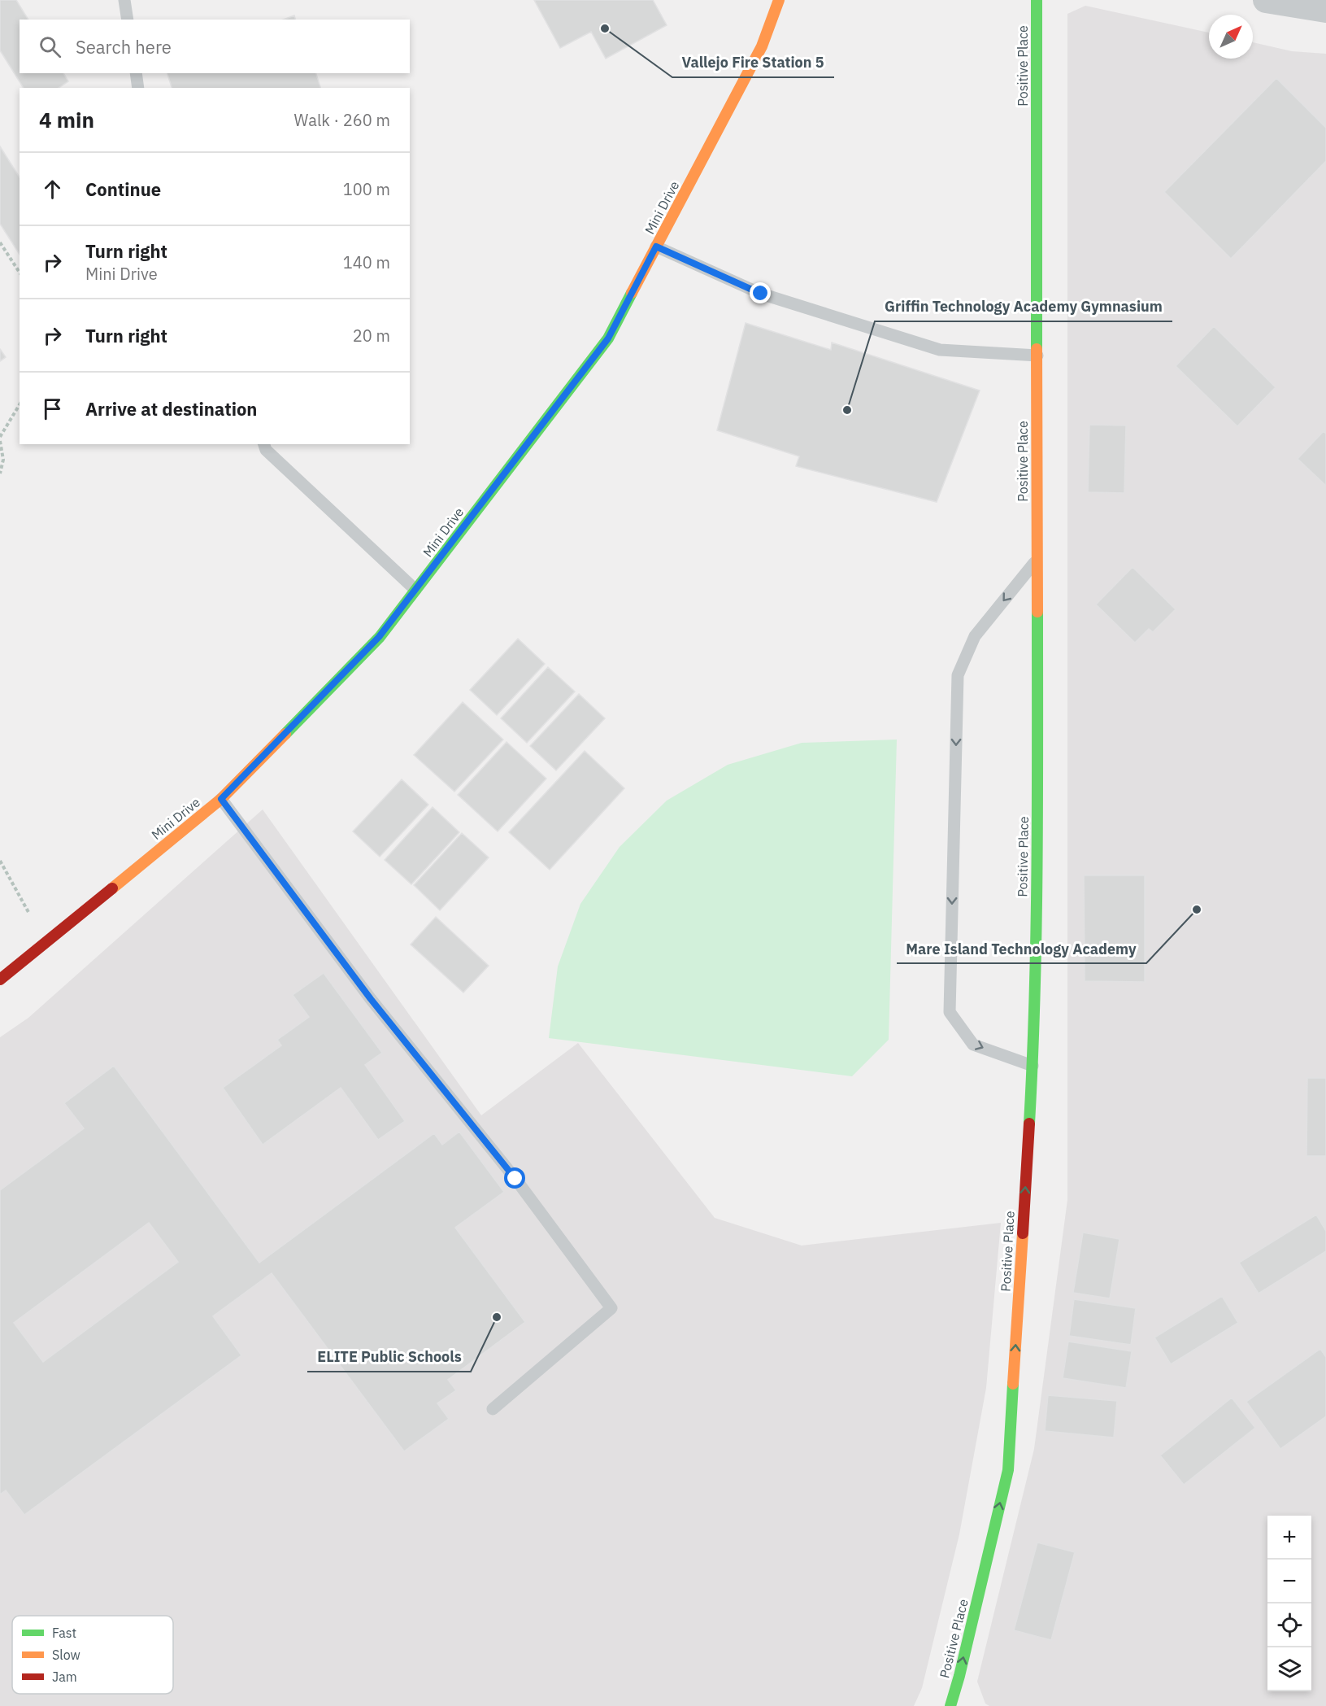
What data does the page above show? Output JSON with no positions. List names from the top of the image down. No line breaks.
{"streets":{"street":["Positive Place","Mini Drive"]},"one_way":["Positive Place"],"places":["Vallejo Fire Station 5","Griffin Technology Academy Gymnasium","Mare Island Technology Academy","ELITE Public Schools"],"legend":["Fast","Slow","Jam"],"north":"top right","page":{"search":"Search here","heading":["4 min","Walk · 260 m"],"list":[["Continue","100 m"],["Turn right","Mini Drive","140 m"],["Turn right","20 m"],"Arrive at destination"],"map_buttons":["+","−"]}}
